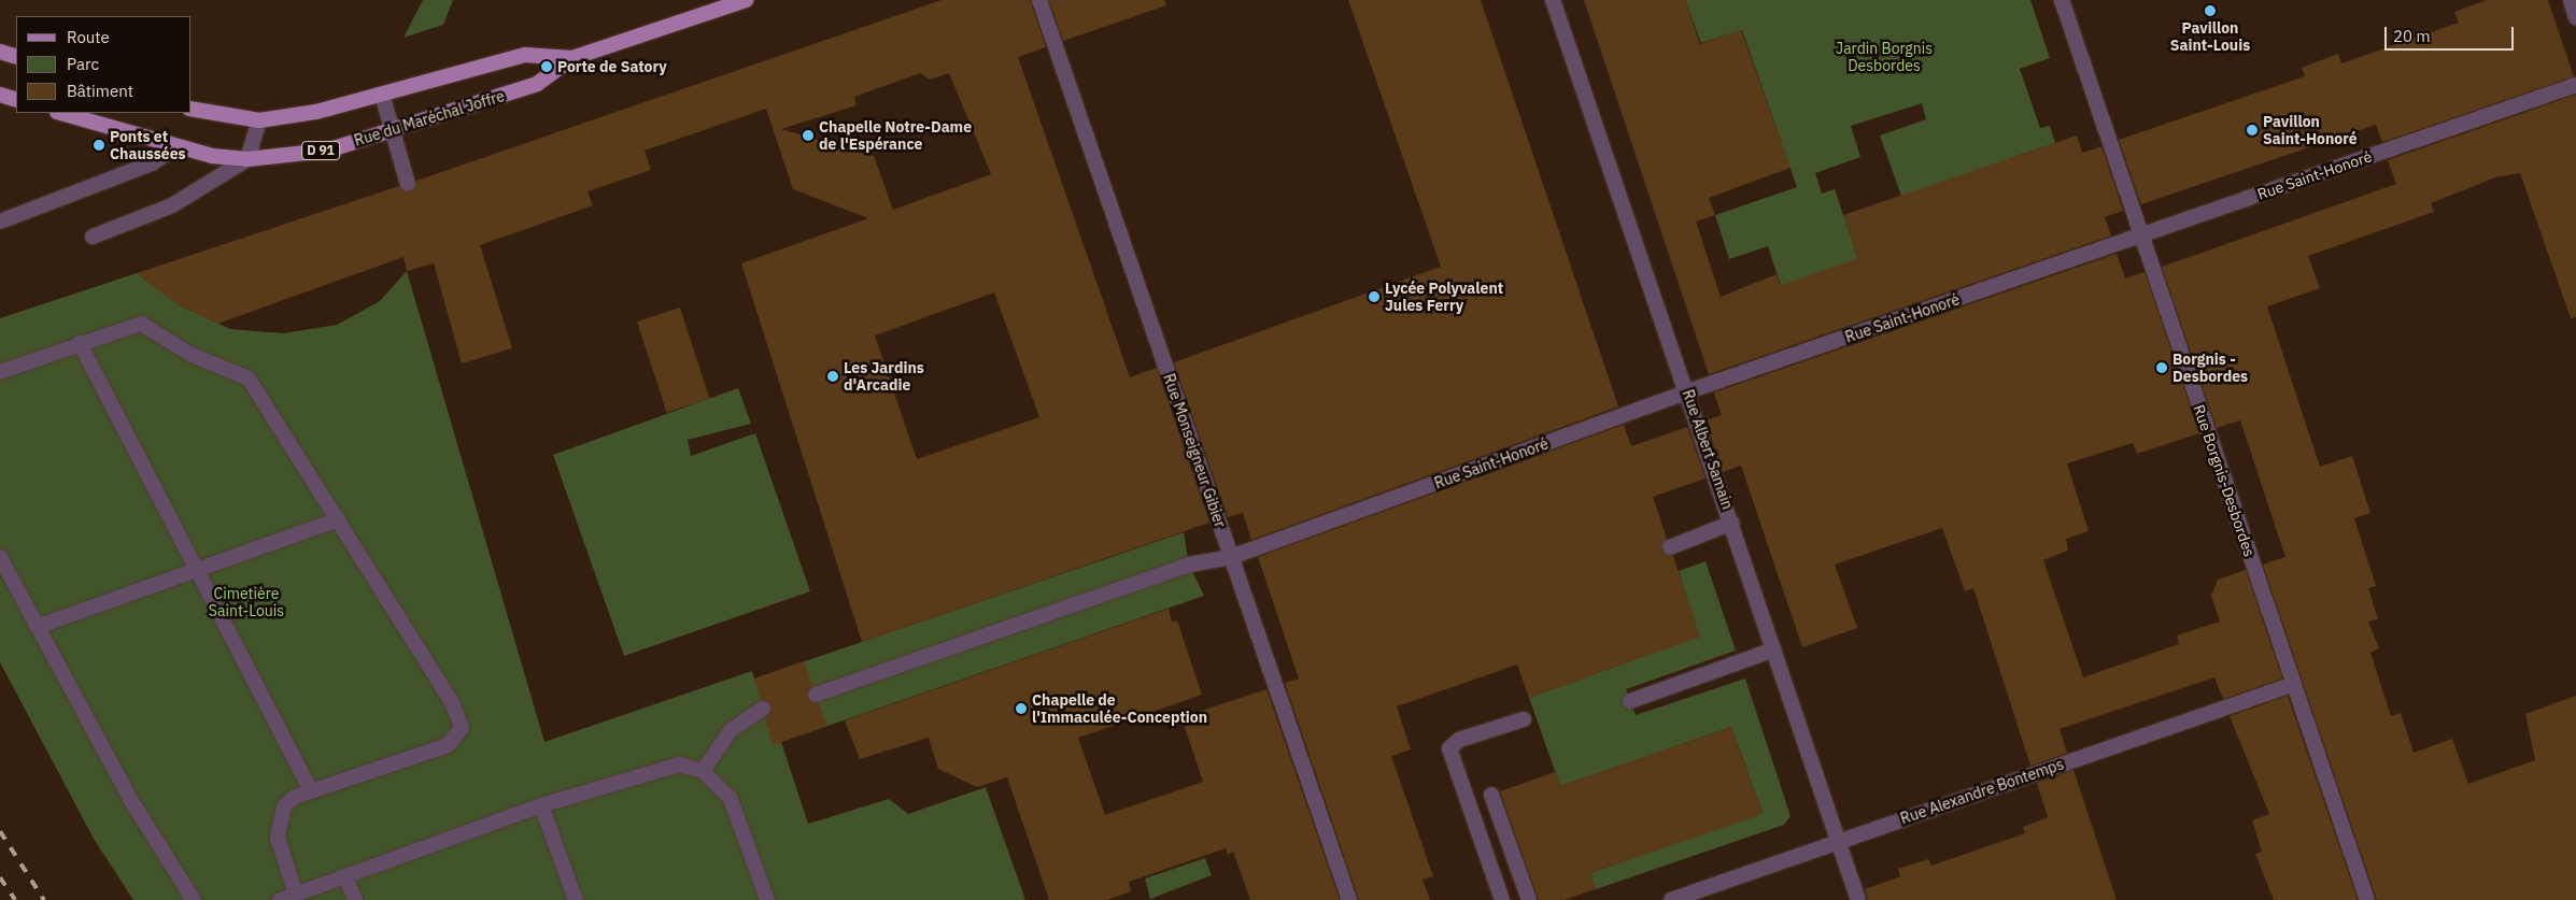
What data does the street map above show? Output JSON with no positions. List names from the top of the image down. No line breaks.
{"streets":{"main road":["Rue du Maréchal Joffre","D 91"],"street":["Rue Saint-Honoré","Rue Albert Samain","Rue Monseigneur Gibier","Rue Borgnis-Desbordes","Rue Alexandre Bontemps"]},"crossings":[["Rue Saint-Honoré","Rue Albert Samain"],["Rue Saint-Honoré","Rue Monseigneur Gibier"],["Rue Saint-Honoré","Rue Borgnis-Desbordes"],["Rue Albert Samain","Rue Alexandre Bontemps"],["Rue Borgnis-Desbordes","Rue Alexandre Bontemps"]],"parks":["Jardin Borgnis Desbordes","Cimetière Saint-Louis"],"places":["Pavillon Saint-Louis","Porte de Satory","Pavillon Saint-Honoré","Chapelle Notre-Dame de l'Espérance","Ponts et Chaussées","Lycée Polyvalent Jules Ferry","Borgnis - Desbordes","Les Jardins d'Arcadie","Chapelle de l'Immaculée-Conception"],"legend":["Route","Parc","Bâtiment"],"scale_bar":"20 m"}
